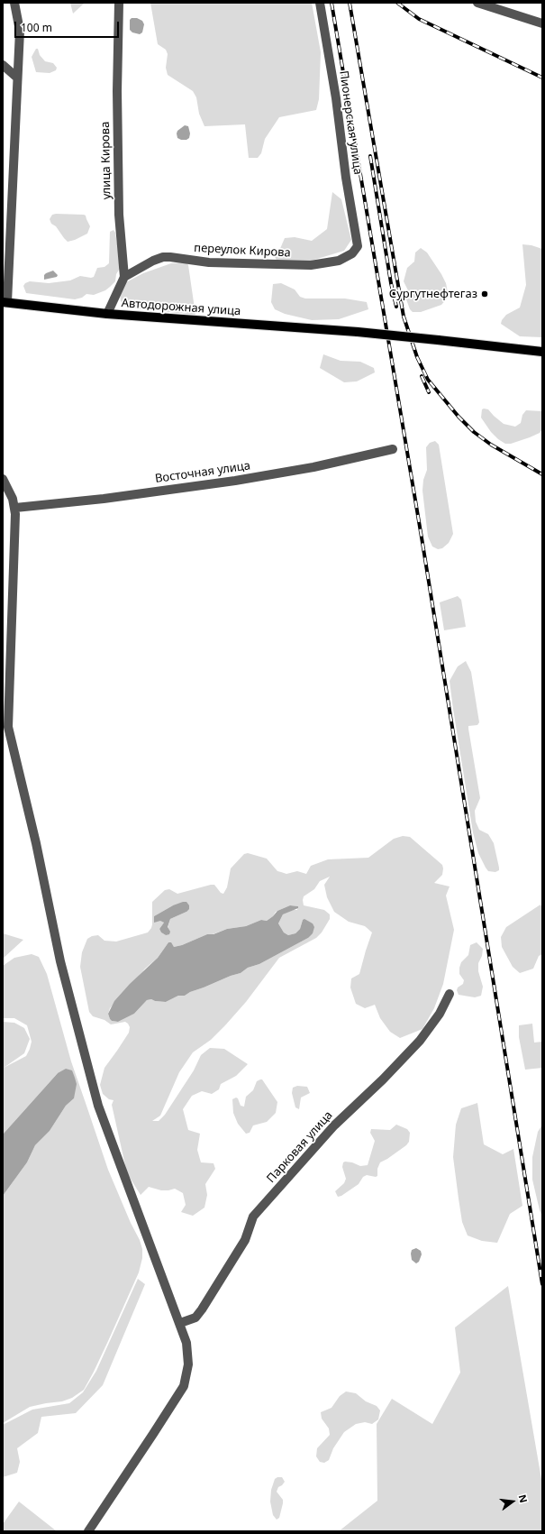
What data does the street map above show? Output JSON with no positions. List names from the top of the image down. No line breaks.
{"streets":{"main road":["Автодорожная улица"],"street":["Пионерская улица","улица Кирова","переулок Кирова","Восточная улица","Парковая улица"]},"crossings":[["Пионерская улица","переулок Кирова"],["улица Кирова","переулок Кирова"]],"places":["Сургутнефтегаз"],"scale_bar":"100 m","north":"right"}
